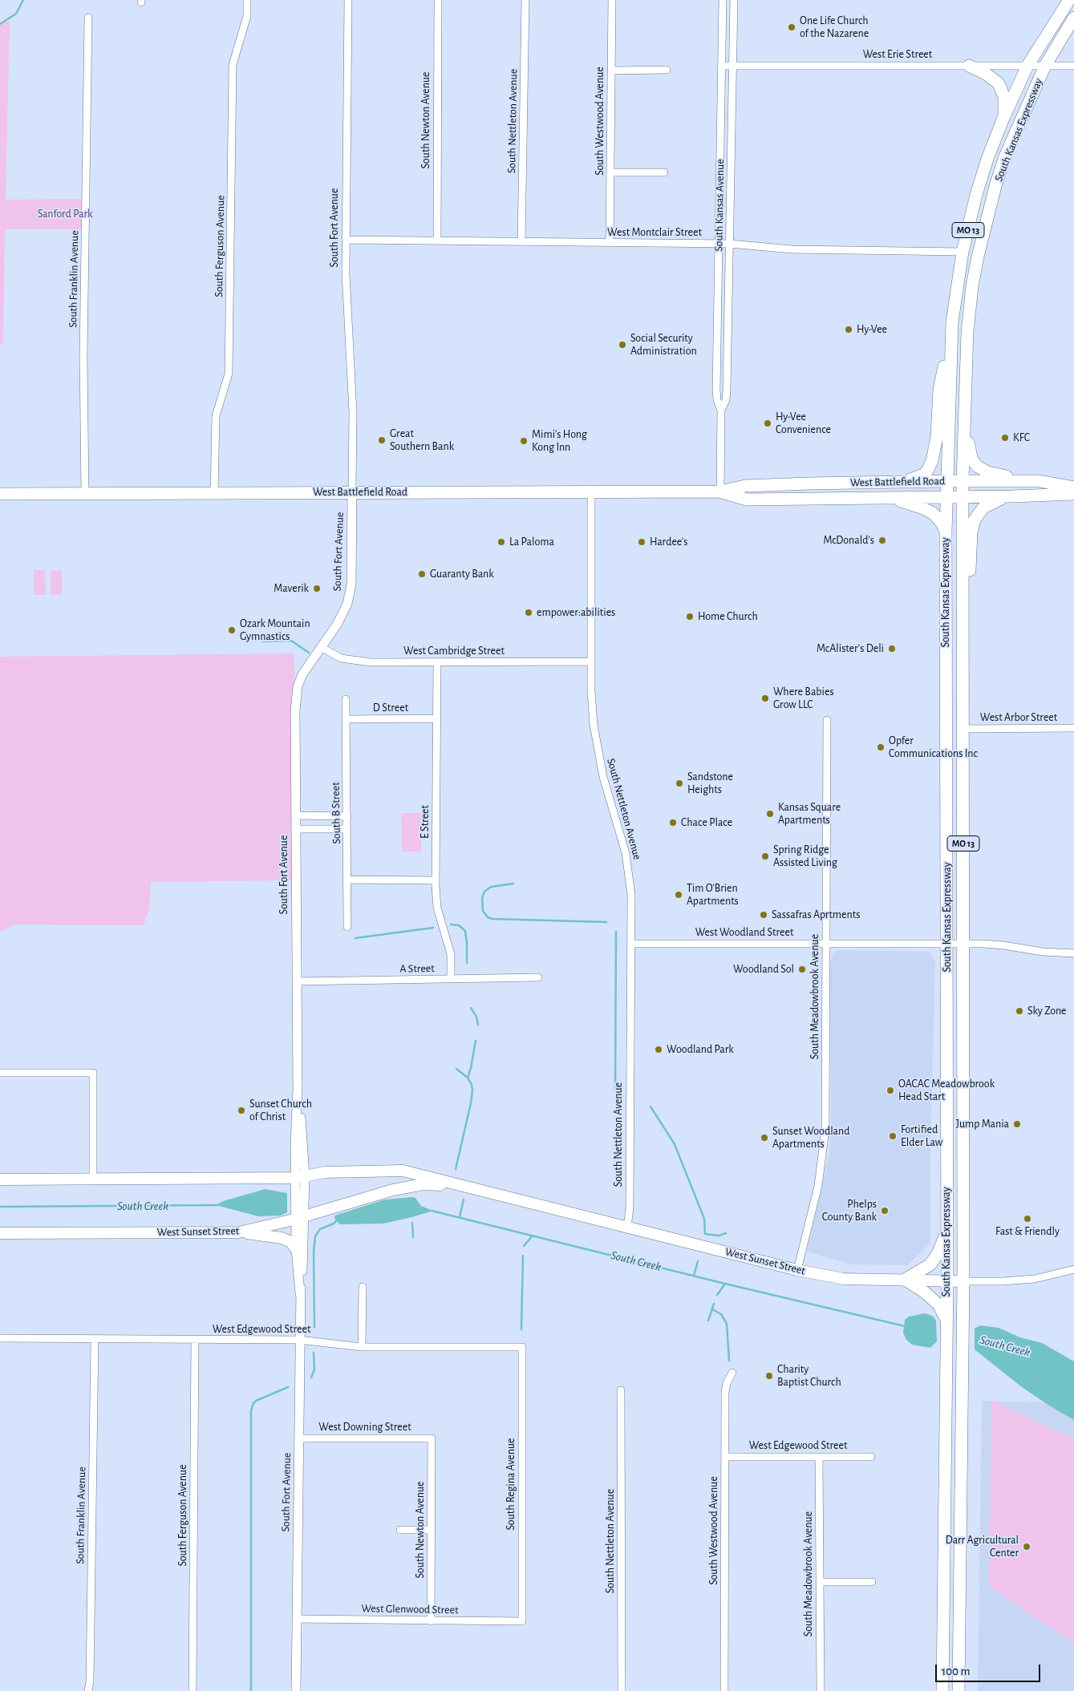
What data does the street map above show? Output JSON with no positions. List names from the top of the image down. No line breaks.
{"streets":{"main road":["South Kansas Expressway","MO 13","West Battlefield Road","West Sunset Street"],"street":["West Erie Street","South Newton Avenue","South Nettleton Avenue","South Westwood Avenue","South Kansas Avenue","South Fort Avenue","West Montclair Street","South Ferguson Avenue","South Franklin Avenue","West Cambridge Street","D Street","West Arbor Street","South B Street","E Street","West Woodland Street","A Street","South Meadowbrook Avenue","West Edgewood Street","West Downing Street","South Regina Avenue","West Glenwood Street"]},"crossings":[["West Erie Street","South Kansas Expressway"],["West Erie Street","South Kansas Avenue"],["South Newton Avenue","West Montclair Street"],["South Newton Avenue","West Downing Street"],["South Newton Avenue","West Glenwood Street"],["South Nettleton Avenue","West Montclair Street"],["South Nettleton Avenue","West Battlefield Road"],["South Nettleton Avenue","West Cambridge Street"],["South Nettleton Avenue","West Woodland Street"],["South Nettleton Avenue","West Sunset Street"],["South Westwood Avenue","West Montclair Street"],["South Westwood Avenue","West Edgewood Street"],["South Kansas Expressway","West Montclair Street"],["South Kansas Expressway","West Battlefield Road"],["South Kansas Expressway","West Arbor Street"],["South Kansas Expressway","West Woodland Street"],["South Kansas Expressway","West Sunset Street"],["South Kansas Avenue","West Montclair Street"],["South Kansas Avenue","West Battlefield Road"],["South Fort Avenue","West Montclair Street"],["South Fort Avenue","West Battlefield Road"],["South Fort Avenue","West Cambridge Street"],["South Fort Avenue","A Street"],["South Fort Avenue","West Sunset Street"],["South Fort Avenue","West Edgewood Street"],["South Fort Avenue","West Downing Street"],["South Fort Avenue","West Glenwood Street"],["South Ferguson Avenue","West Battlefield Road"],["South Ferguson Avenue","West Edgewood Street"],["South Franklin Avenue","West Battlefield Road"],["South Franklin Avenue","West Edgewood Street"],["West Cambridge Street","E Street"],["D Street","South B Street"],["D Street","E Street"],["E Street","A Street"],["West Woodland Street","South Meadowbrook Avenue"],["South Meadowbrook Avenue","West Sunset Street"],["South Meadowbrook Avenue","West Edgewood Street"],["West Edgewood Street","South Regina Avenue"],["South Regina Avenue","West Glenwood Street"]],"water":["South Creek"],"parks":["Sanford Park"],"places":["One Life Church of the Nazarene","Hy-Vee","Social Security Administration","Hy-Vee Convenience","KFC","Great Southern Bank","Mimi's Hong Kong Inn","McDonald's","La Paloma","Hardee's","Guaranty Bank","Maverik","empower:abilities","Home Church","Ozark Mountain Gymnastics","McAlister's Deli","Where Babies Grow LLC","Opfer Communications Inc","Sandstone Heights","Kansas Square Apartments","Chace Place","Spring Ridge Assisted Living","Tim O'Brien Apartments","Sassafras Aprtments","Woodland Sol","Sky Zone","Woodland Park","OACAC Meadowbrook Head Start","Sunset Church of Christ","Jump Mania","Fortified Elder Law","Sunset Woodland Apartments","Phelps County Bank","Fast & Friendly","Charity Baptist Church","Darr Agricultural Center"],"scale_bar":"100 m"}
